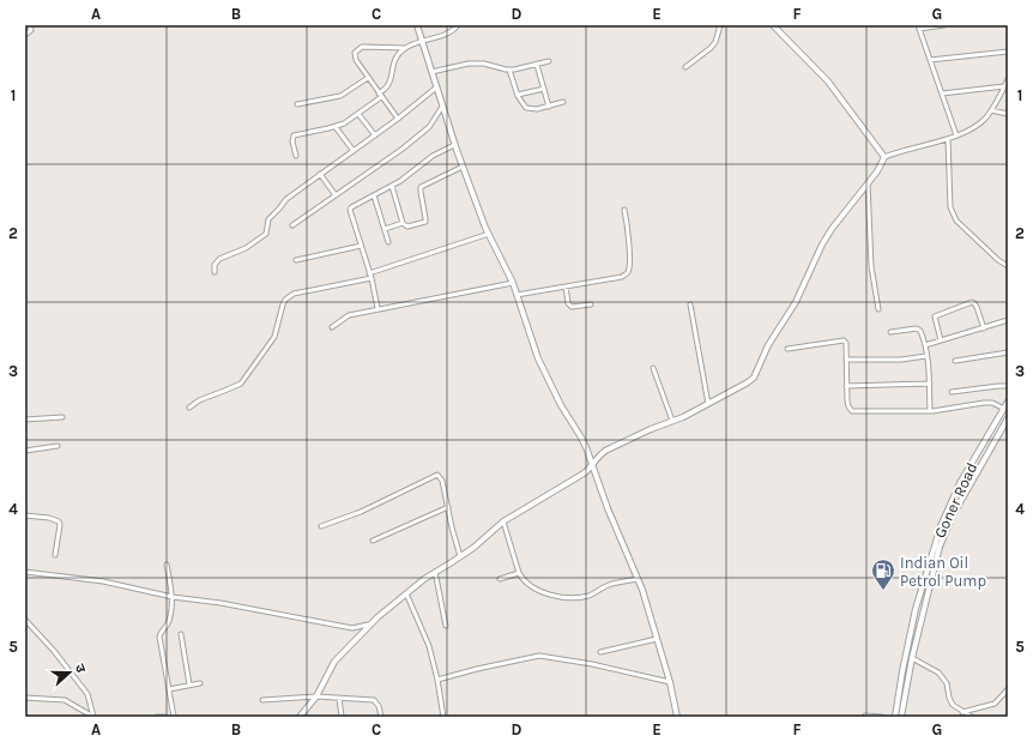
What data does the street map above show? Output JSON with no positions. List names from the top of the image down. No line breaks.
{"streets":{"street":["Goner Road"]},"places":{"fuel station":["Indian Oil Petrol Pump"]},"north":"right","grid":{"columns":["A","B","C","D","E","F","G"],"rows":["1","2","3","4","5"]}}
